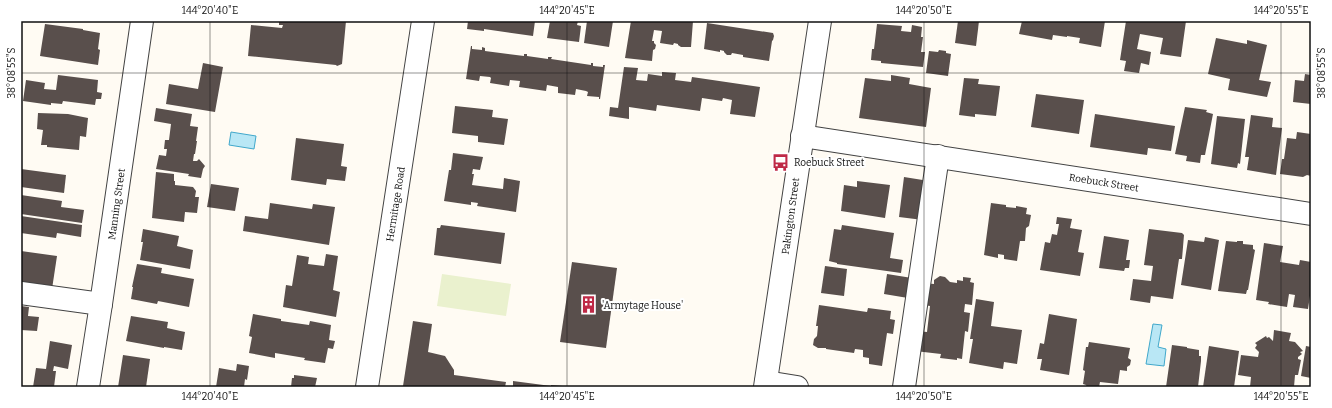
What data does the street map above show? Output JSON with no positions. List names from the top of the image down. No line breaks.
{"streets":{"street":["Roebuck Street","Manning Street","Hermitage Road","Pakington Street"]},"crossings":[["Roebuck Street","Pakington Street"]],"places":{"bus stop":["Roebuck Street"],"building":["'Armytage House'"]},"coordinates":["144°20'40\"E","144°20'45\"E","144°20'50\"E","144°20'55\"E","38°08'55\"S"]}
